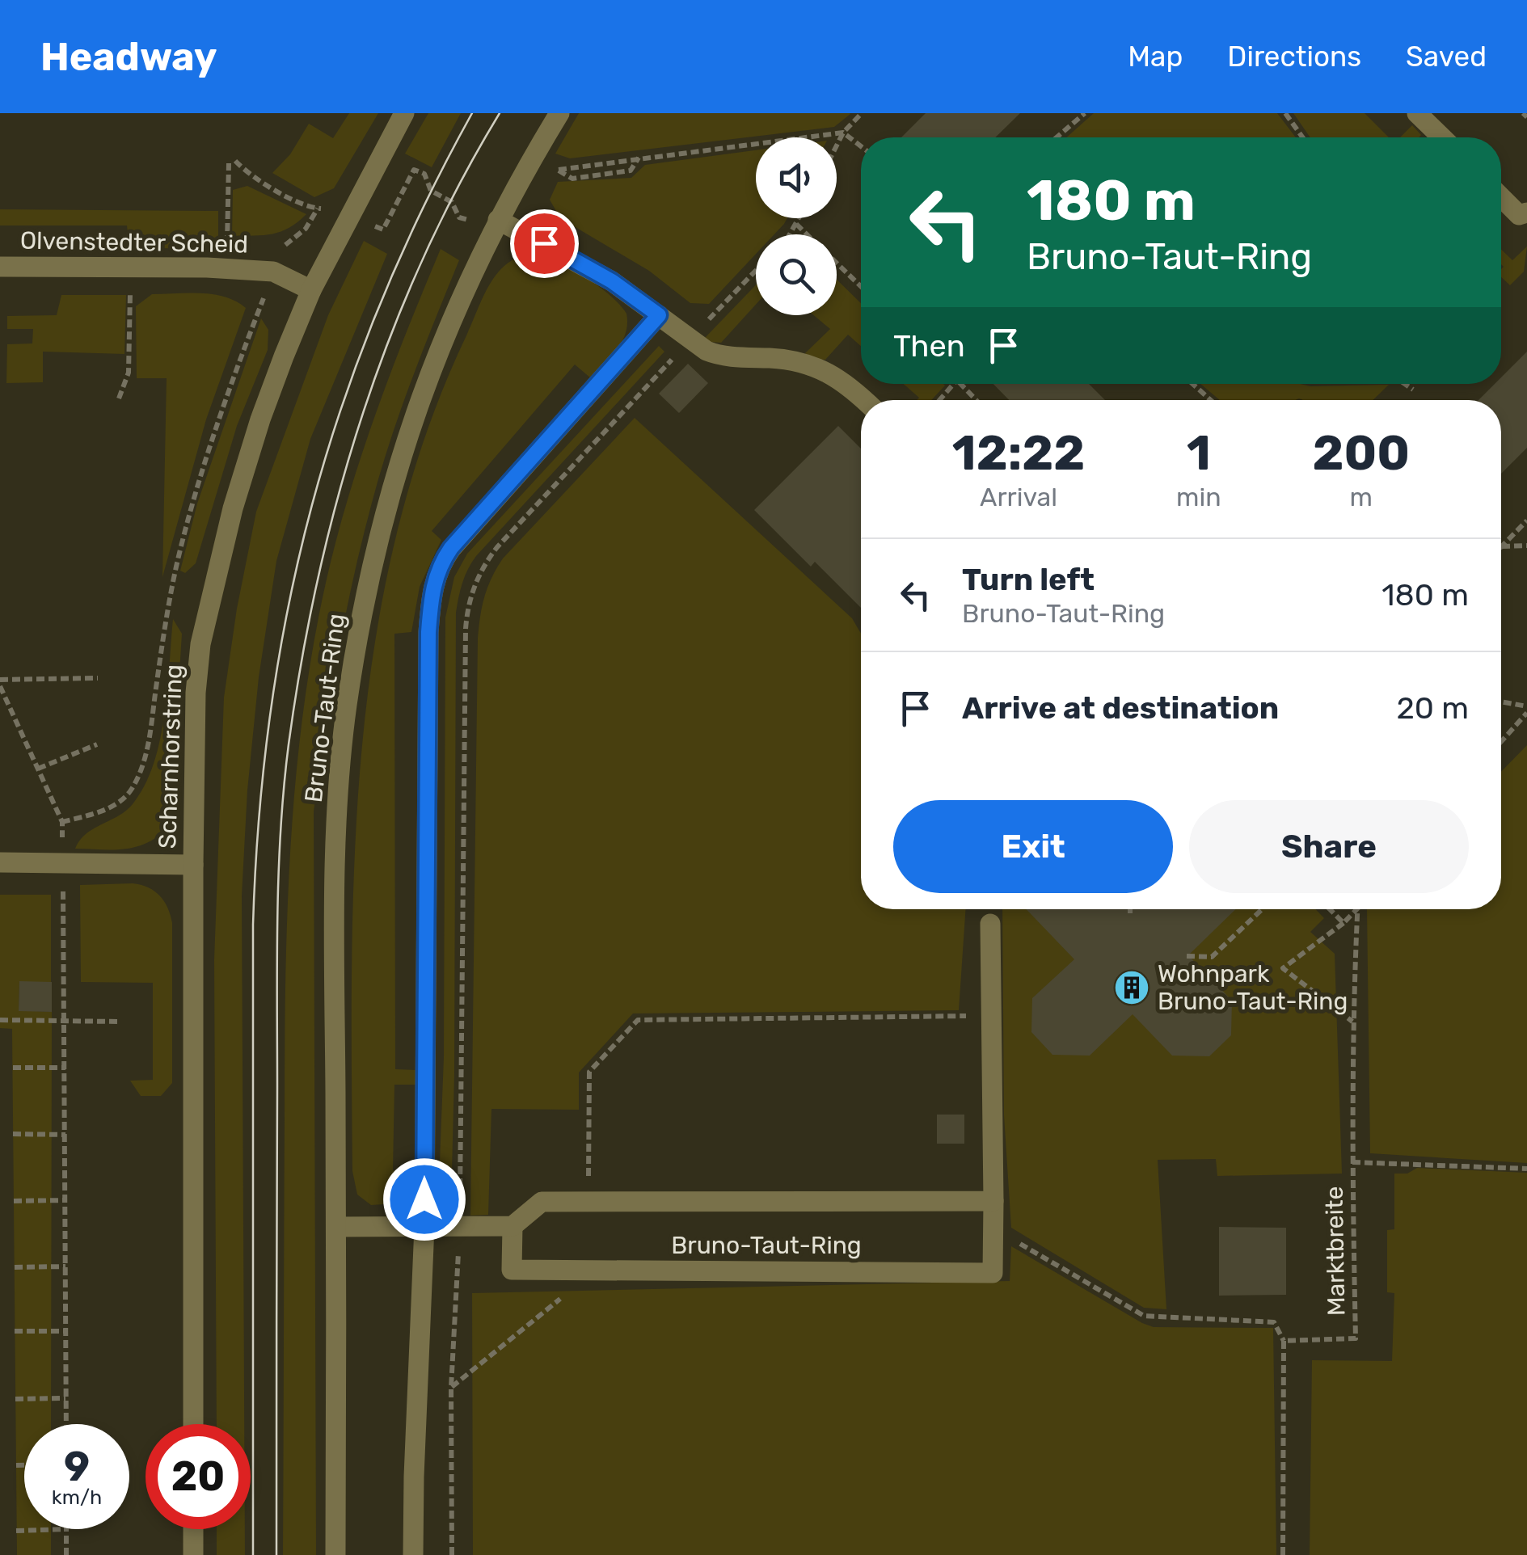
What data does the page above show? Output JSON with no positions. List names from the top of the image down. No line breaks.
{"streets":{"street":["Olvenstedter Scheid","Bruno-Taut-Ring","Scharnhorstring"],"path":["Marktbreite"]},"crossings":[["Olvenstedter Scheid","Scharnhorstring"]],"places":{"building":["Wohnpark Bruno-Taut-Ring"]},"page":{"header":"Headway","nav":["Map","Directions","Saved"],"turn":["180 m","Bruno-Taut-Ring"],"then":"Then","eta":["12:22","Arrival","1","min","200","m"],"list":[{"name":"Turn left","note":"Bruno-Taut-Ring","value":"180 m"},{"name":"Arrive at destination","value":"20 m"}],"buttons":["Exit","Share"],"speed":"9 km/h","limit":"20"}}
